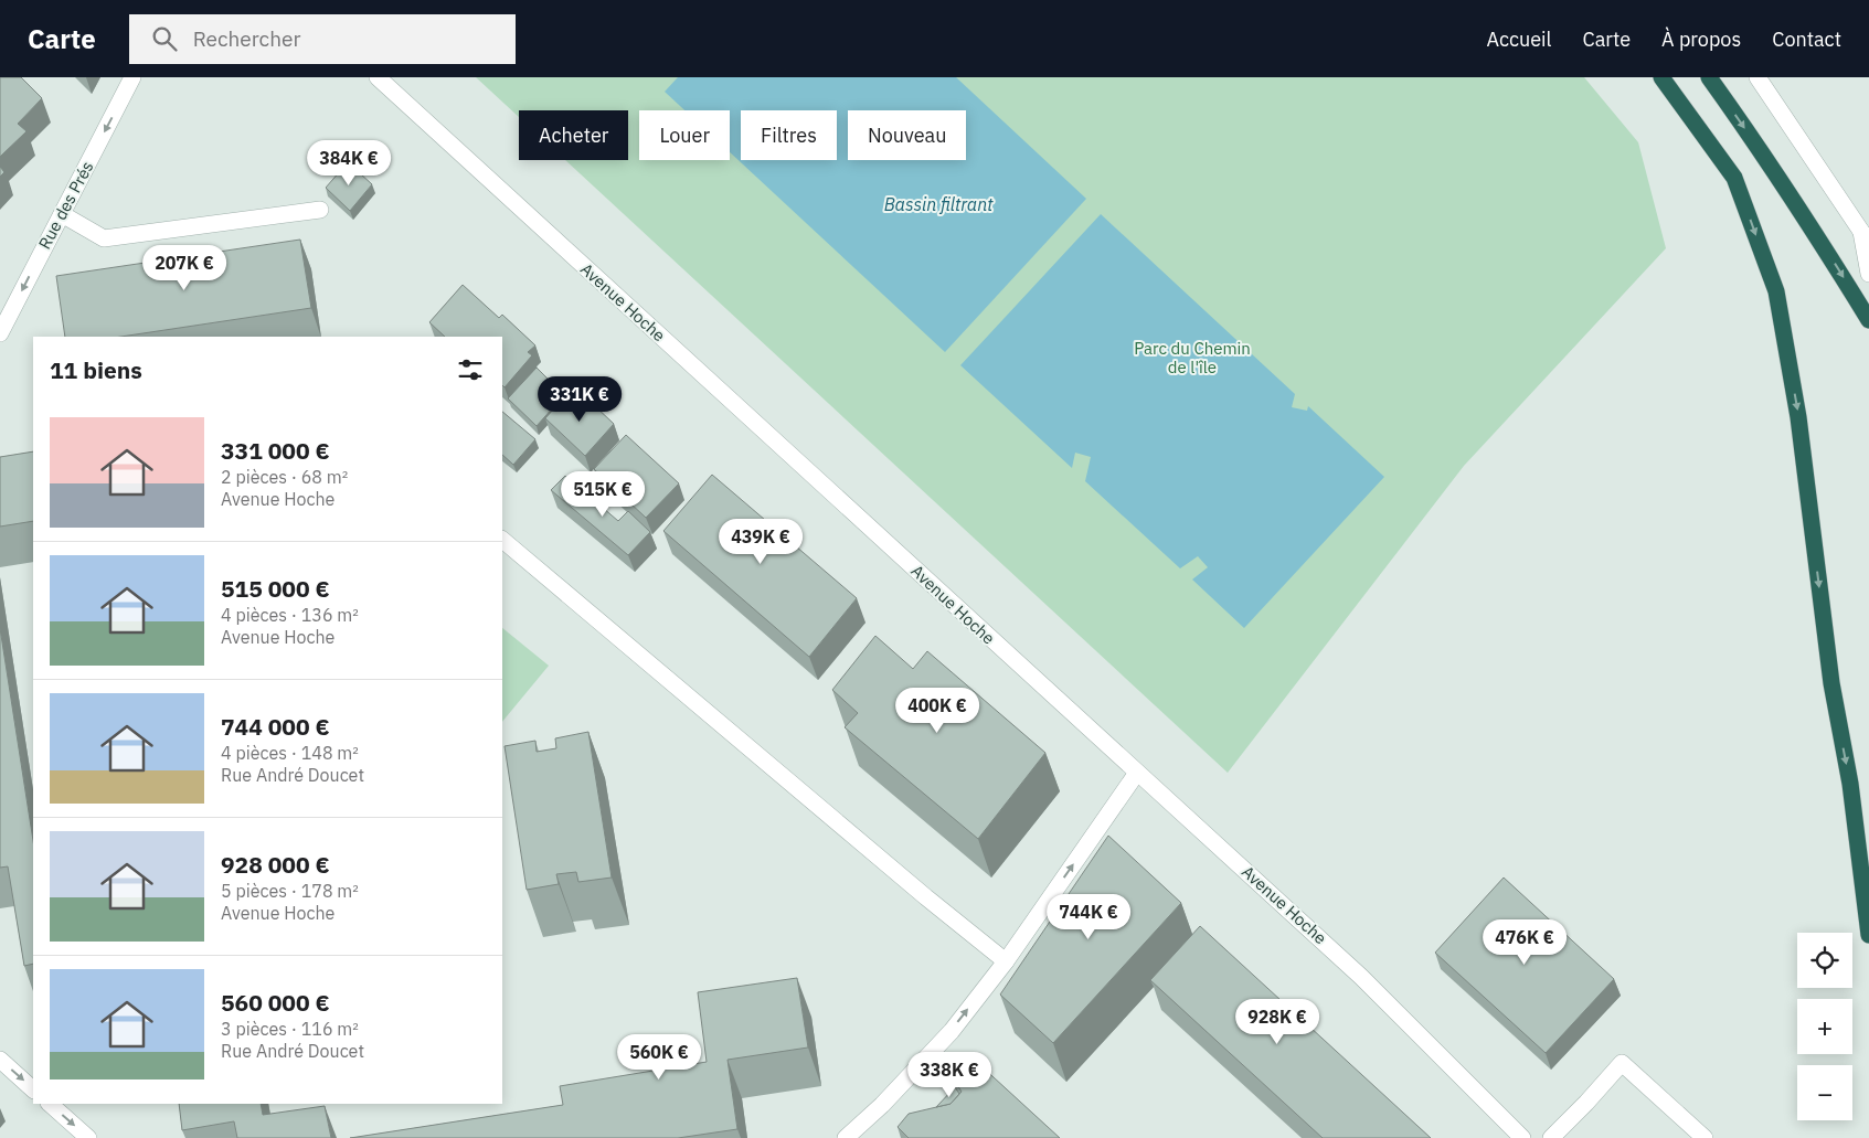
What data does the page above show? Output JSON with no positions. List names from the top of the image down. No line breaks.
{"streets":{"street":["Rue des Prés","Avenue Hoche"]},"one_way":["Rue des Prés"],"water":["Bassin filtrant"],"parks":["Parc du Chemin de l'île"],"page":{"header":"Carte","search":"Rechercher","nav":["Accueil","Carte","À propos","Contact"],"chip":["Acheter","Louer","Filtres","Nouveau"],"price":["384K €","207K €","331K €","515K €","439K €","400K €","744K €","476K €","928K €","560K €","338K €"],"heading":"11 biens","list":[{"name":"331 000 €","note":"2 pièces · 68 m² · Avenue Hoche"},{"name":"515 000 €","note":"4 pièces · 136 m² · Avenue Hoche"},{"name":"744 000 €","note":"4 pièces · 148 m² · Rue André Doucet"},{"name":"928 000 €","note":"5 pièces · 178 m² · Avenue Hoche"},{"name":"560 000 €","note":"3 pièces · 116 m² · Rue André Doucet"}],"map_buttons":["+","−"]}}
